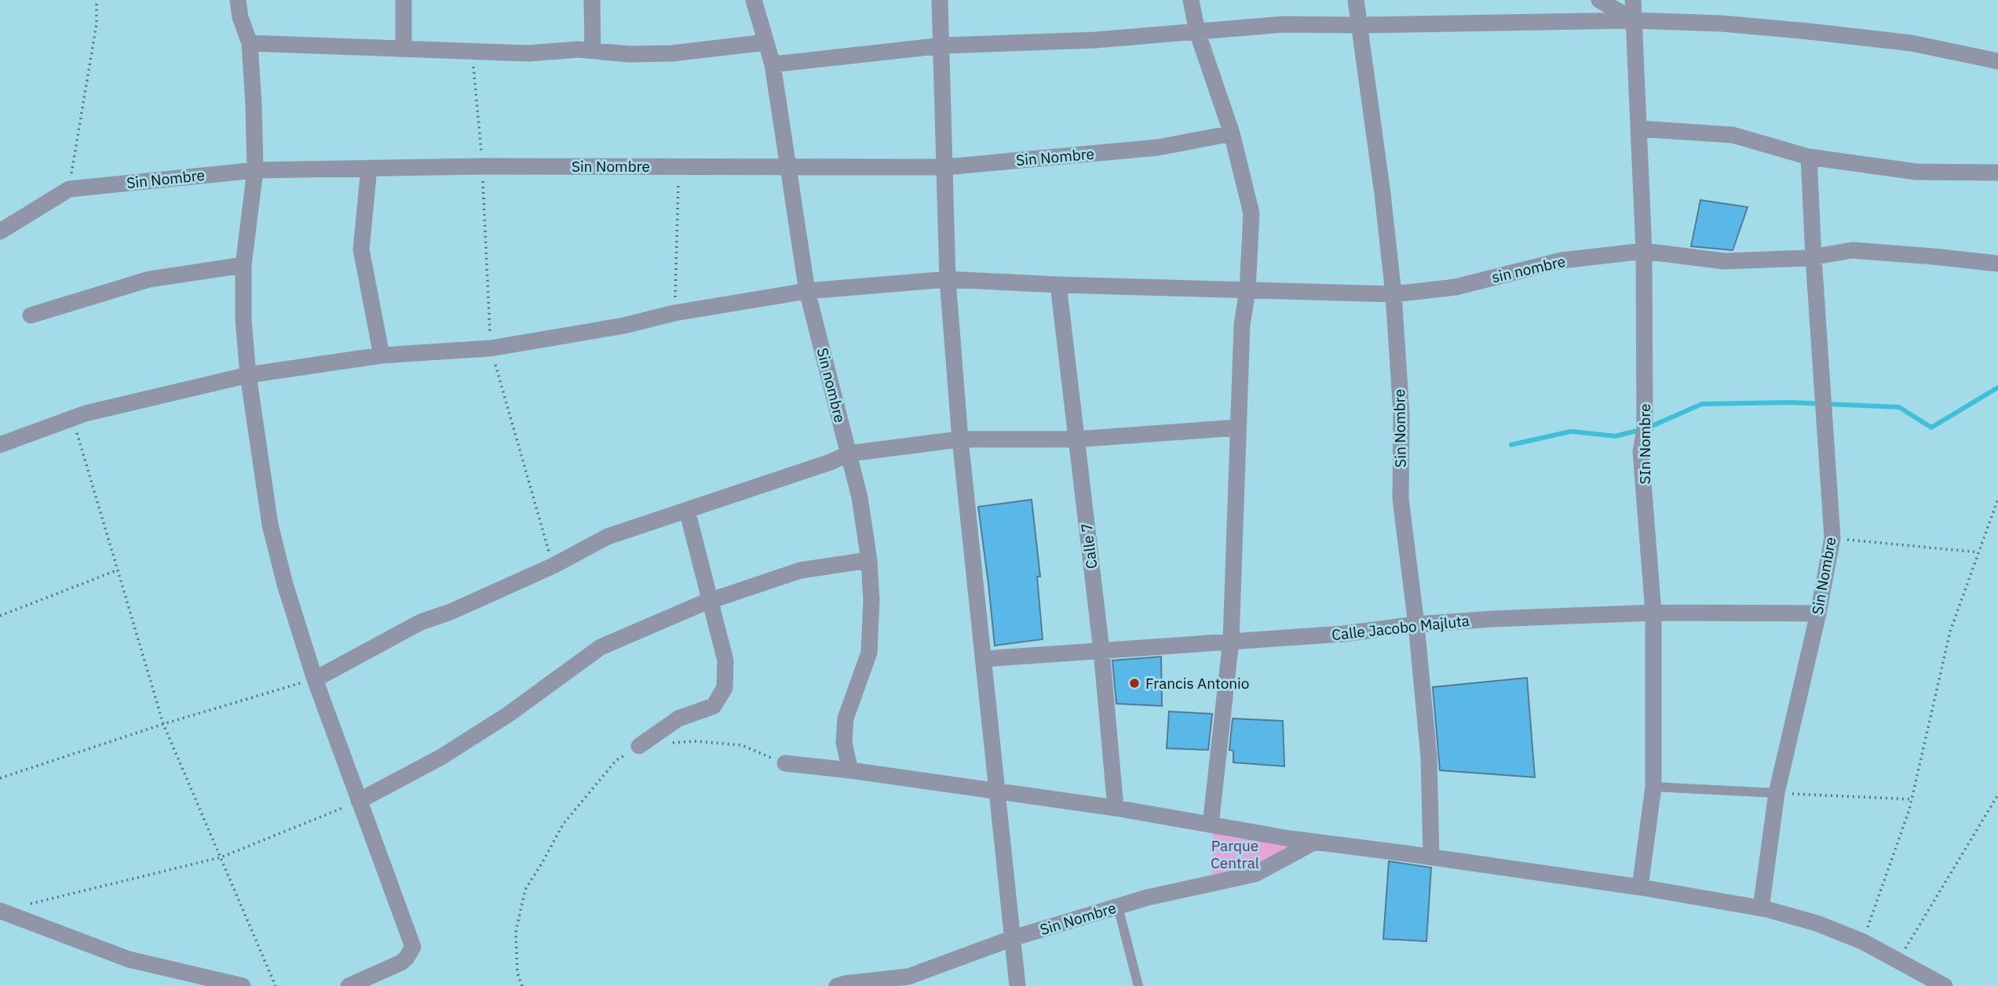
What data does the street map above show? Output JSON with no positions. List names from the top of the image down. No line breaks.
{"streets":{"street":["Sin Nombre","sin nombre","Sin nombre","SIn Nombre","Calle 7","Calle Jacobo Majluta"]},"crossings":[["Sin Nombre","sin nombre"],["Sin Nombre","Sin nombre"],["Sin Nombre","Calle Jacobo Majluta"],["sin nombre","Sin nombre"],["sin nombre","SIn Nombre"],["sin nombre","Calle 7"],["SIn Nombre","Calle Jacobo Majluta"],["Calle 7","Calle Jacobo Majluta"]],"parks":["Parque Central"],"places":["Francis Antonio"]}
